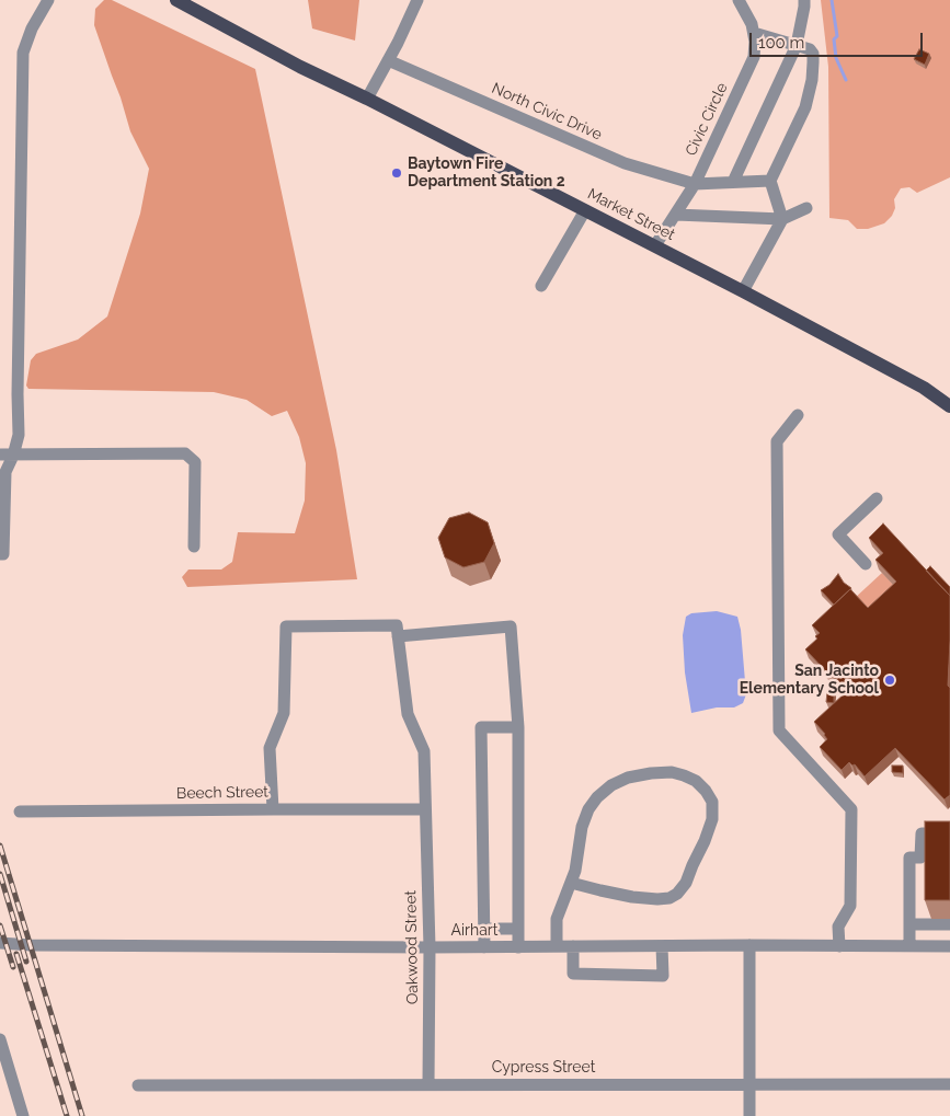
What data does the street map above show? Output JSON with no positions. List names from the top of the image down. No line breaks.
{"streets":{"main road":["Market Street"],"street":["North Civic Drive","Civic Circle","Beech Street","Airhart","Oakwood Street","Cypress Street"]},"crossings":[["North Civic Drive","Civic Circle"],["Civic Circle","Market Street"],["Beech Street","Oakwood Street"],["Airhart","Oakwood Street"],["Oakwood Street","Cypress Street"]],"places":["Baytown Fire Department Station 2","San Jacinto Elementary School"],"scale_bar":"100 m"}
